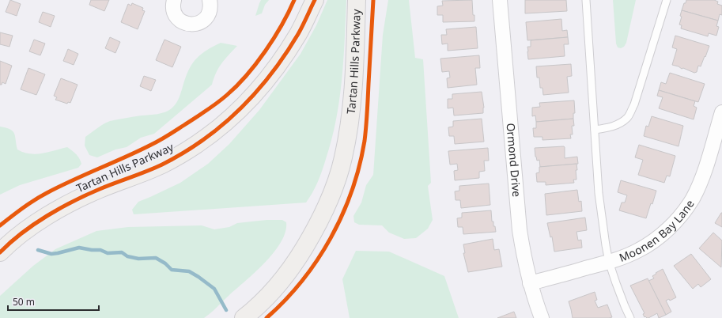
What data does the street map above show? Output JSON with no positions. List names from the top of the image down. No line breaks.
{"streets":{"street":["Tartan Hills Parkway","Ormond Drive","Moonen Bay Lane"]},"crossings":[["Ormond Drive","Moonen Bay Lane"]],"scale_bar":"50 m"}
